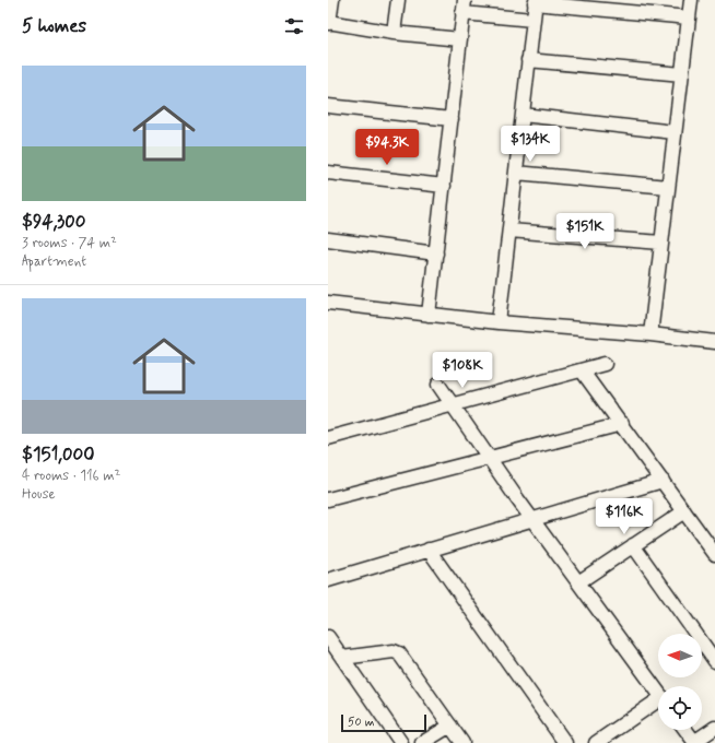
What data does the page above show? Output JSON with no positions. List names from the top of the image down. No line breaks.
{"scale_bar":"50 m","north":"left","page":{"heading":"5 homes","list":[{"name":"$94,300","note":"3 rooms · 74 m² · Apartment"},{"name":"$151,000","note":"4 rooms · 116 m² · House"}],"price":["$134K","$94.3K","$151K","$108K","$116K"],"scale":"50 m"}}
